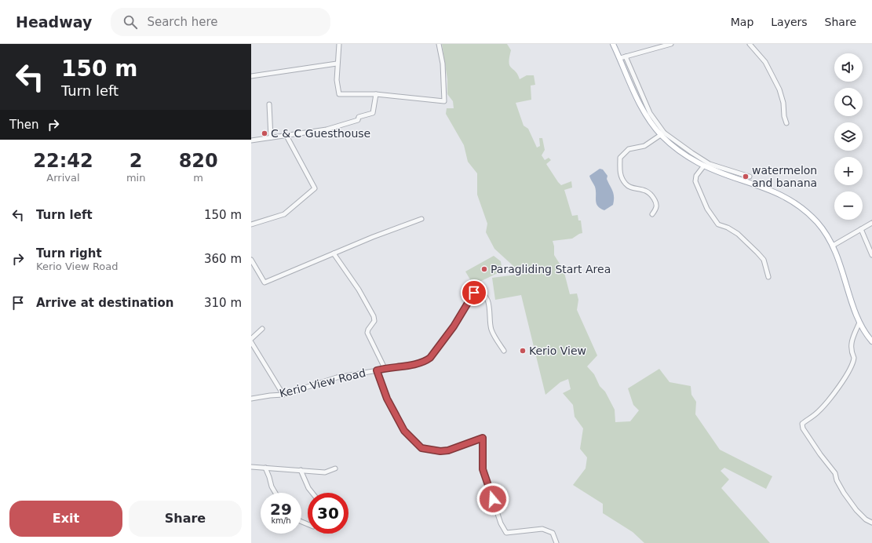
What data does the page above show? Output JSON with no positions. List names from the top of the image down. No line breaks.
{"streets":{"street":["Kerio View Road"]},"places":["C & C Guesthouse","watermelon and banana","Paragliding Start Area","Kerio View"],"page":{"header":"Headway","search":"Search here","nav":["Map","Layers","Share"],"turn":["150 m","Turn left"],"map_buttons":["+","−"],"then":"Then","eta":["22:42","Arrival","2","min","820","m"],"list":[{"name":"Turn left","value":"150 m"},{"name":"Turn right","note":"Kerio View Road","value":"360 m"},{"name":"Arrive at destination","value":"310 m"}],"speed":"29 km/h","limit":"30","buttons":["Exit","Share"]}}
